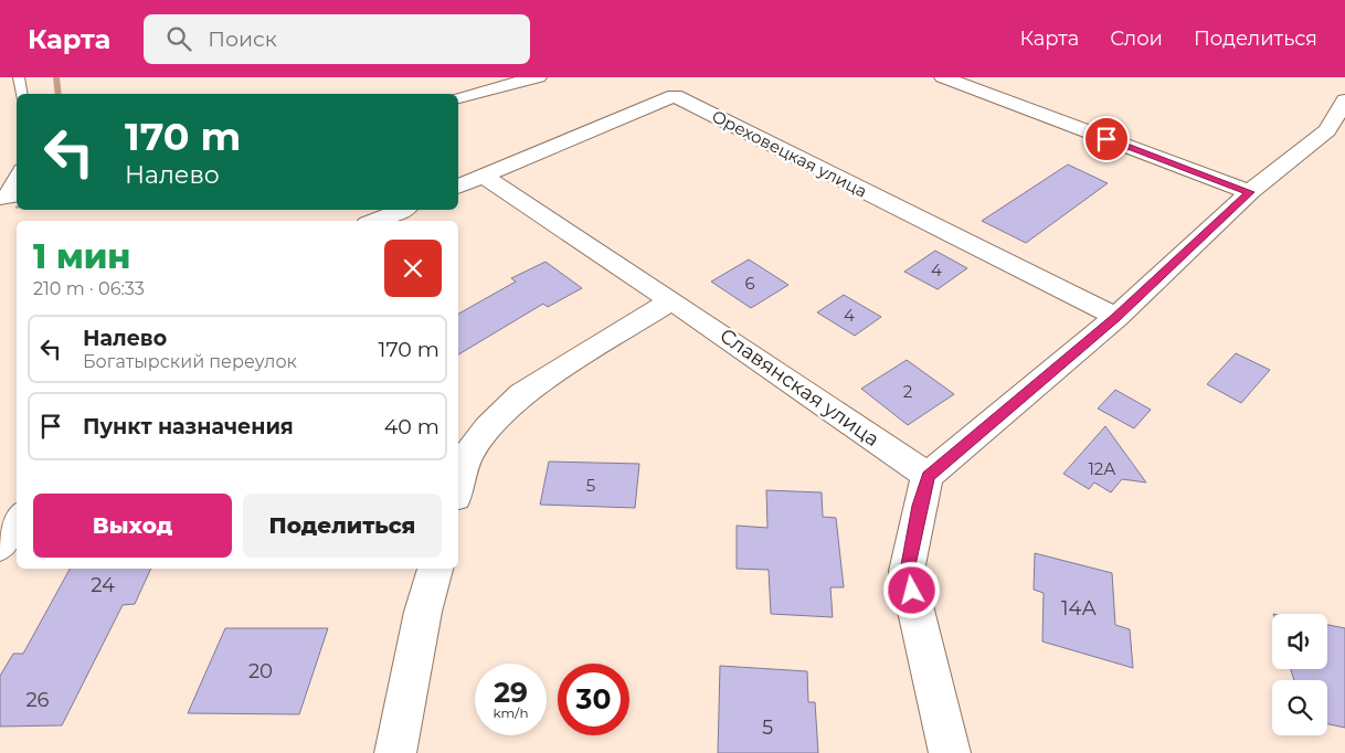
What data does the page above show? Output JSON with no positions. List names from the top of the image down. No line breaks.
{"streets":{"street":["Ореховецкая улица","Славянская улица"]},"crossings":[["Ореховецкая улица","Славянская улица"]],"house_numbers":["4","6","4","2","12А","5","24","14А","20","26","5"],"page":{"header":"Карта","search":"Поиск","nav":["Карта","Слои","Поделиться"],"turn":["170 m","Налево"],"heading":["1 мин","210 m · 06:33"],"list":[{"name":"Налево","note":"Богатырский переулок","value":"170 m"},{"name":"Пункт назначения","value":"40 m"}],"buttons":["Выход","Поделиться"],"speed":"29 km/h","limit":"30"}}
